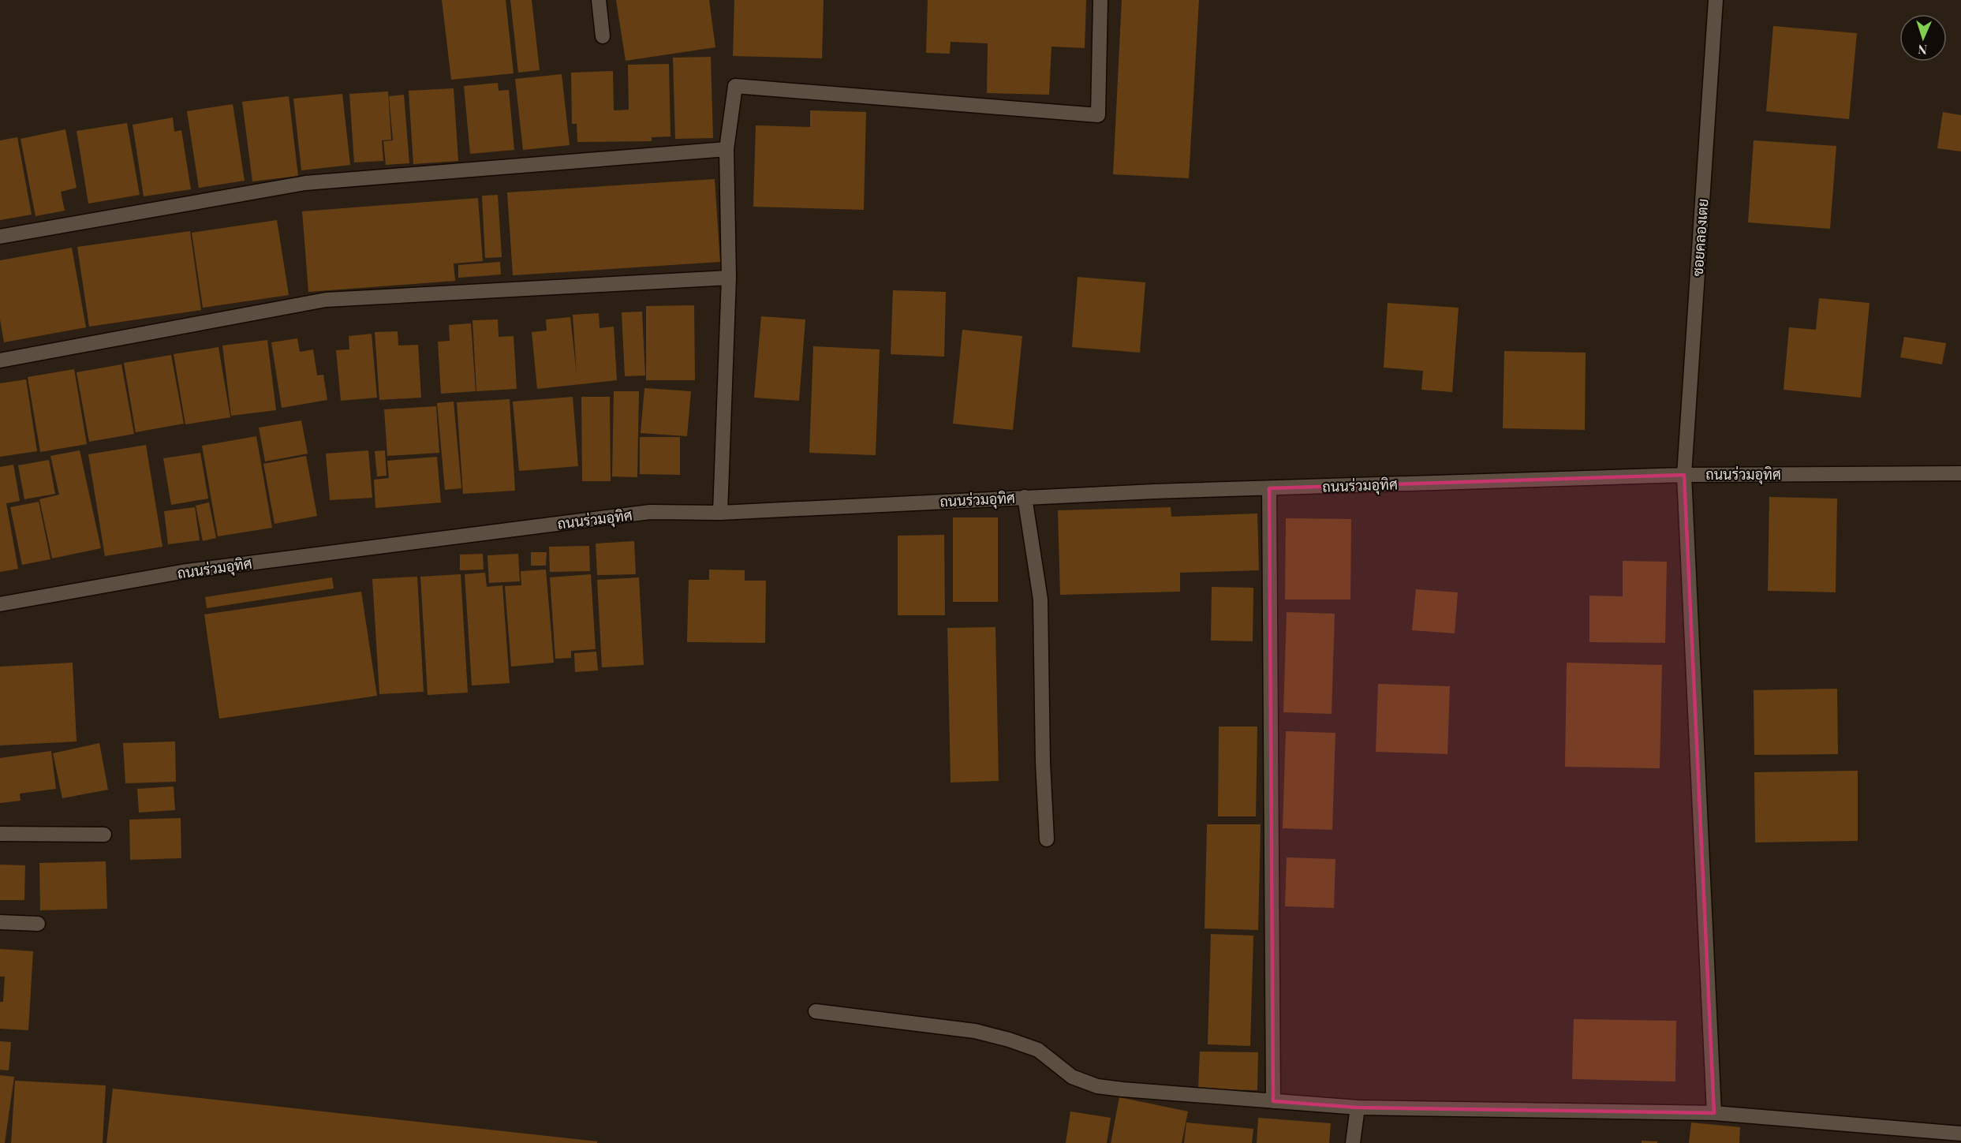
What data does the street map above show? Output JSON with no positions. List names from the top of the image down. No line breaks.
{"streets":{"street":["ซอยคลองเตย","ถนนร่วมอุทิศ"]},"crossings":[["ซอยคลองเตย","ถนนร่วมอุทิศ"]],"north":"bottom"}
